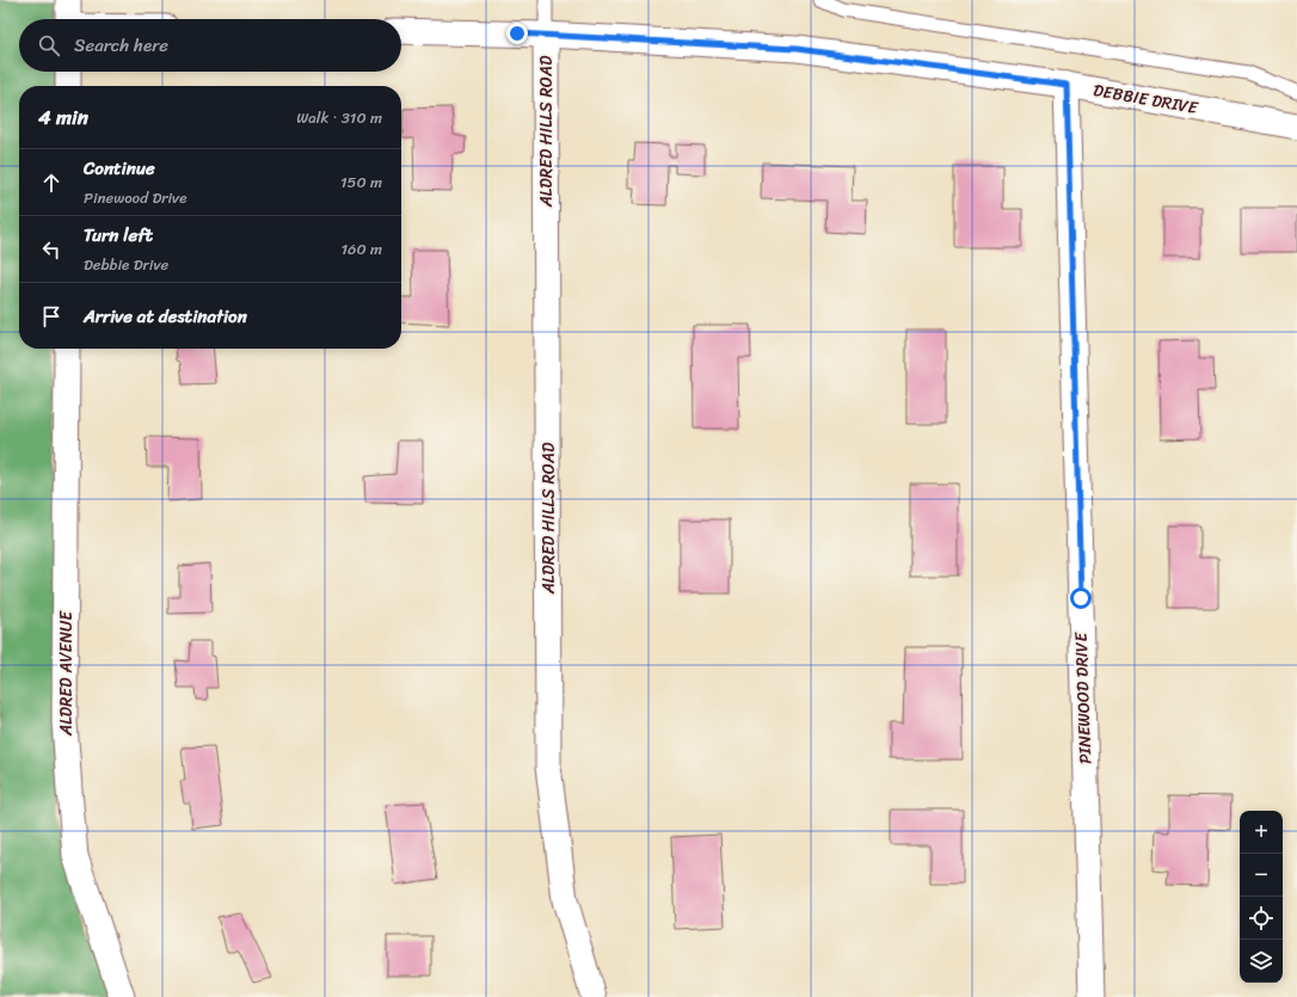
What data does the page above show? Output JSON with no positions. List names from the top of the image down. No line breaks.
{"streets":{"street":["DEBBIE DRIVE","ALDRED HILLS ROAD","ALDRED AVENUE","PINEWOOD DRIVE"]},"crossings":[["DEBBIE DRIVE","ALDRED HILLS ROAD"],["DEBBIE DRIVE","PINEWOOD DRIVE"]],"page":{"search":"Search here","heading":["4 min","Walk · 310 m"],"list":[["Continue","Pinewood Drive","150 m"],["Turn left","Debbie Drive","160 m"],"Arrive at destination"],"map_buttons":["+","−"]}}
